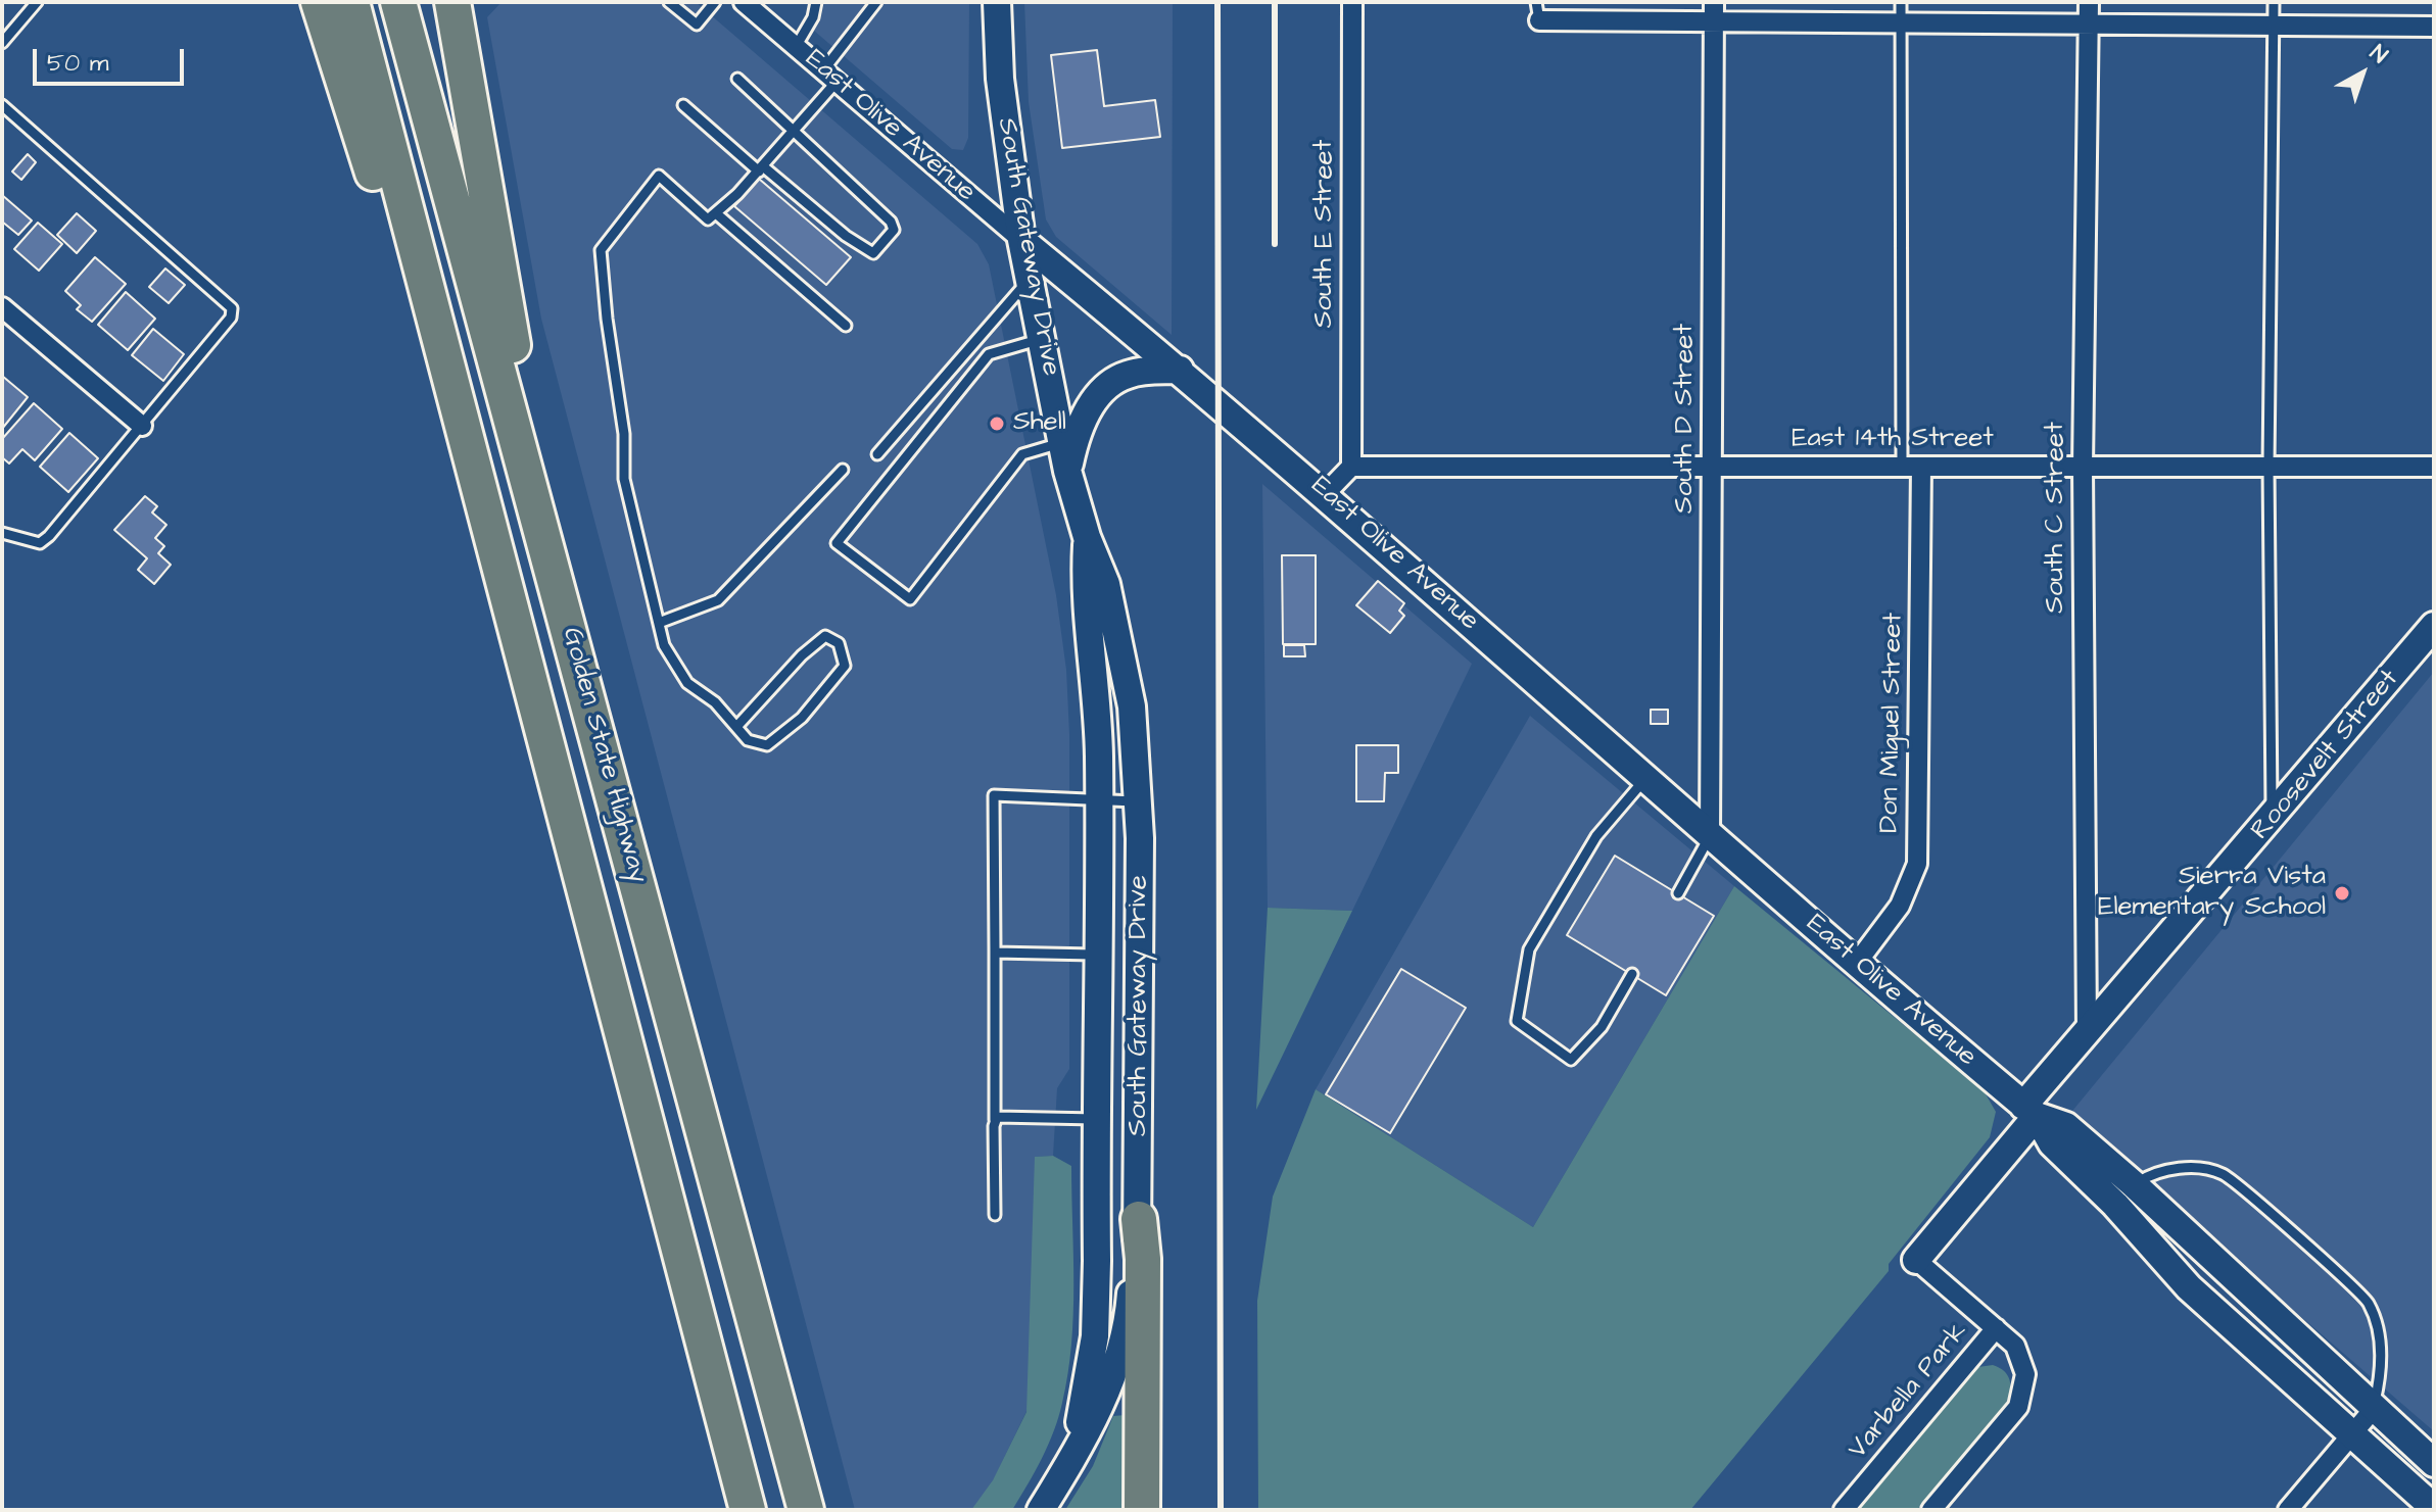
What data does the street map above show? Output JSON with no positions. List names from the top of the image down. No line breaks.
{"streets":{"highway":["Golden State Highway"],"street":["East Olive Avenue","South E Street","South Gateway Drive","South D Street","East 14th Street","South C Street","Don Miguel Street","Roosevelt Street","Varbella Park"]},"crossings":[["East Olive Avenue","South Gateway Drive"],["East Olive Avenue","South D Street"],["East Olive Avenue","Don Miguel Street"],["East Olive Avenue","Roosevelt Street"],["South E Street","East 14th Street"],["South D Street","East 14th Street"],["East 14th Street","South C Street"],["East 14th Street","Don Miguel Street"],["South C Street","Roosevelt Street"]],"places":["Shell","Sierra Vista Elementary School"],"scale_bar":"50 m","north":"top right"}
